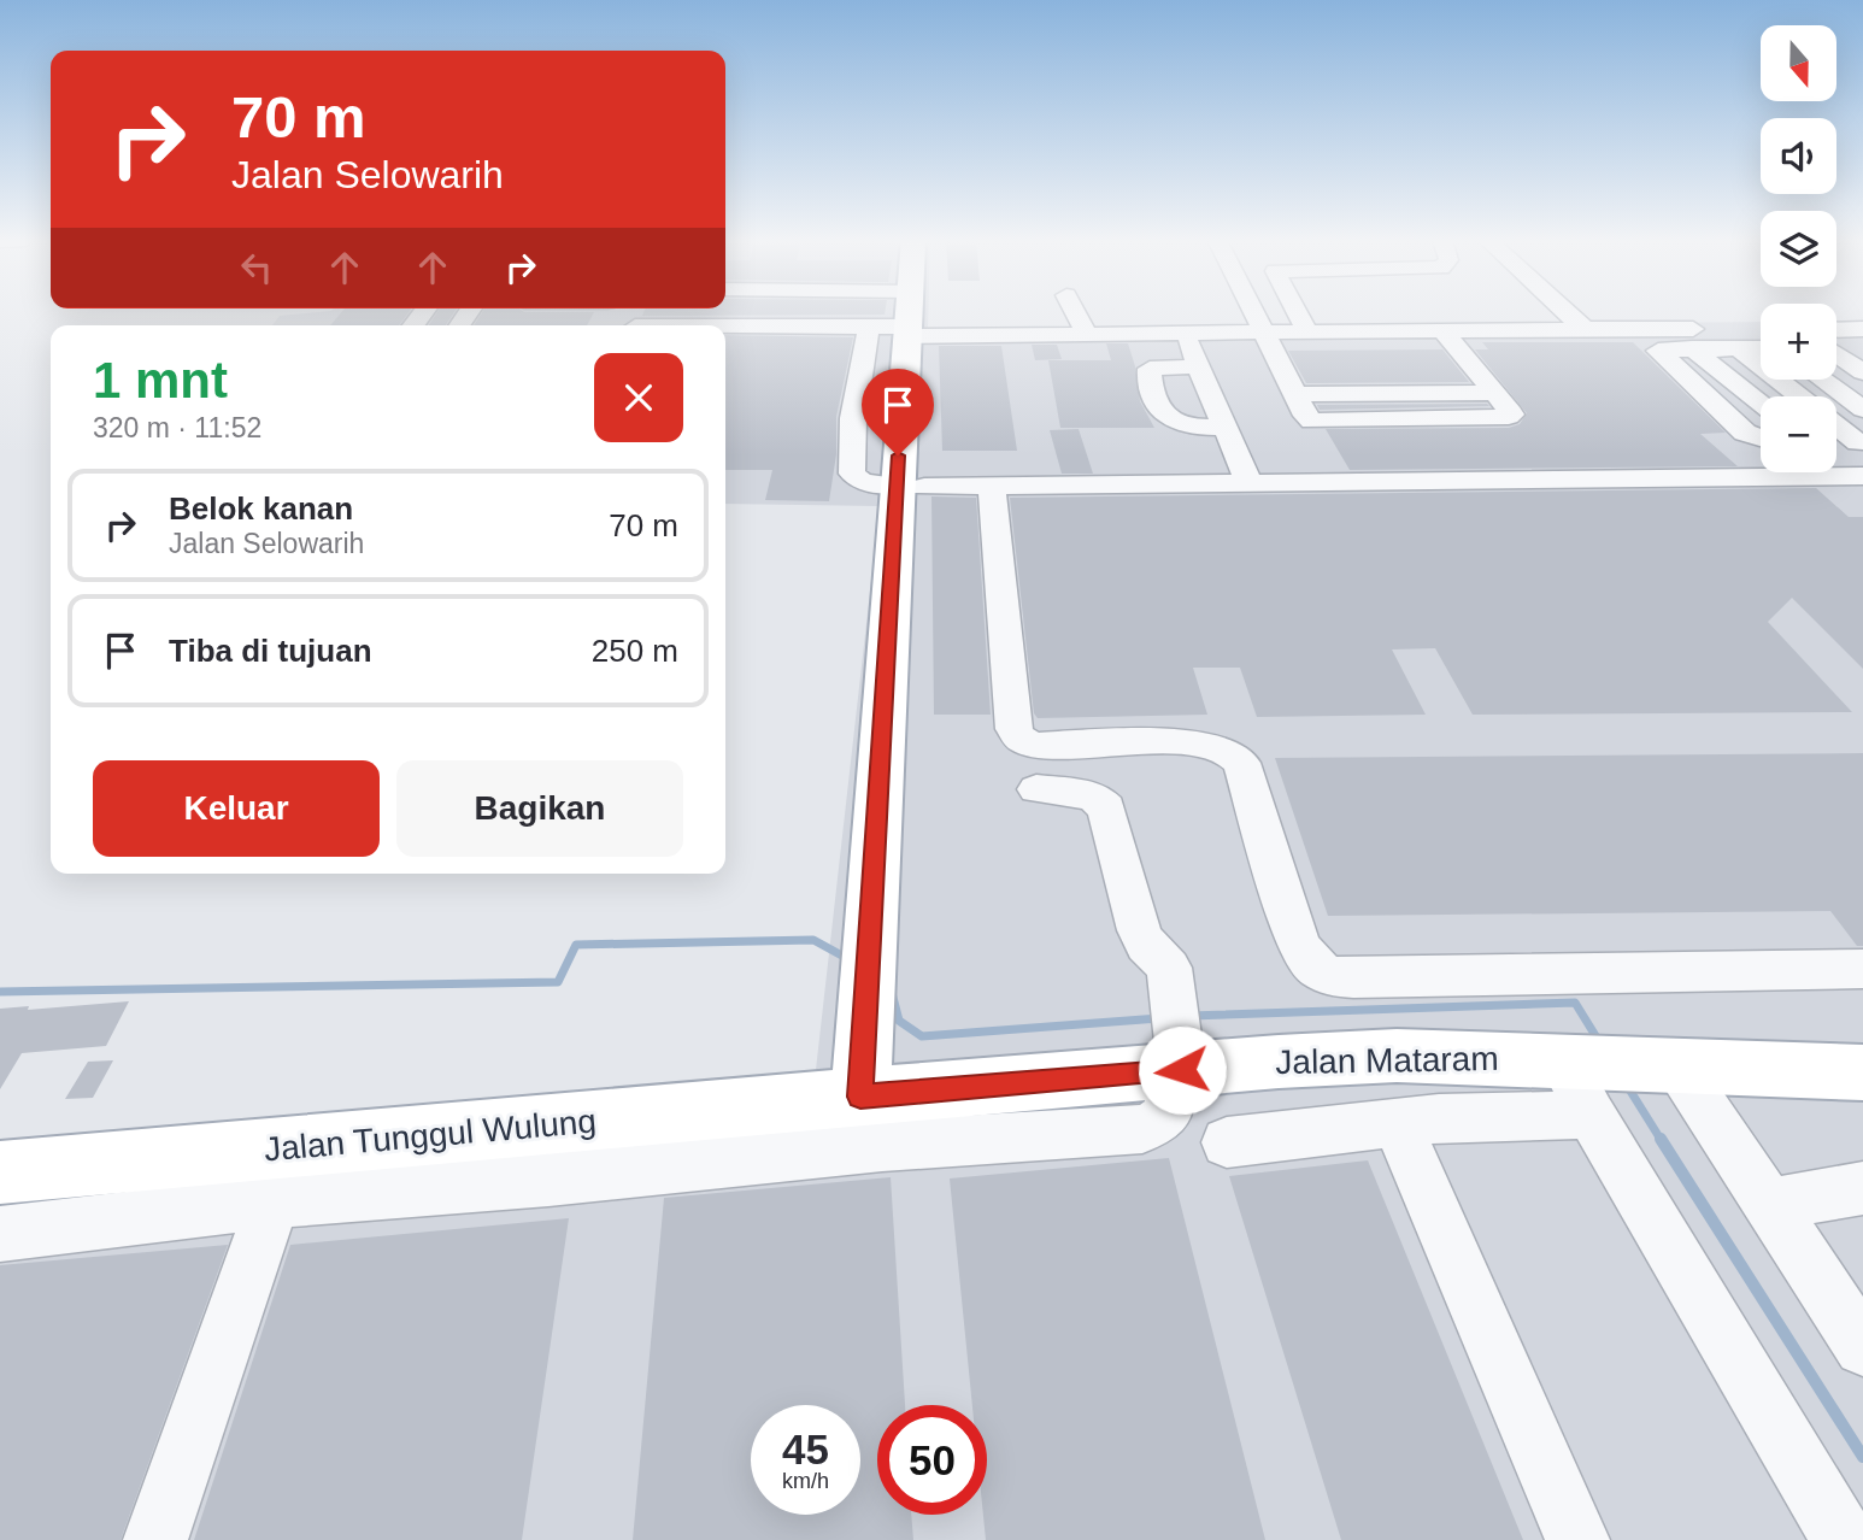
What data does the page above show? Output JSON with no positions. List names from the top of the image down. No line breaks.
{"streets":{"main road":["Jalan Mataram","Jalan Tunggul Wulung"]},"crossings":[["Jalan Mataram","Jalan Tunggul Wulung"]],"north":"bottom","page":{"map_buttons":["+","−"],"turn":["70 m","Jalan Selowarih"],"heading":["1 mnt","320 m · 11:52"],"list":[{"name":"Belok kanan","note":"Jalan Selowarih","value":"70 m"},{"name":"Tiba di tujuan","value":"250 m"}],"buttons":["Keluar","Bagikan"],"speed":"45 km/h","limit":"50"}}
